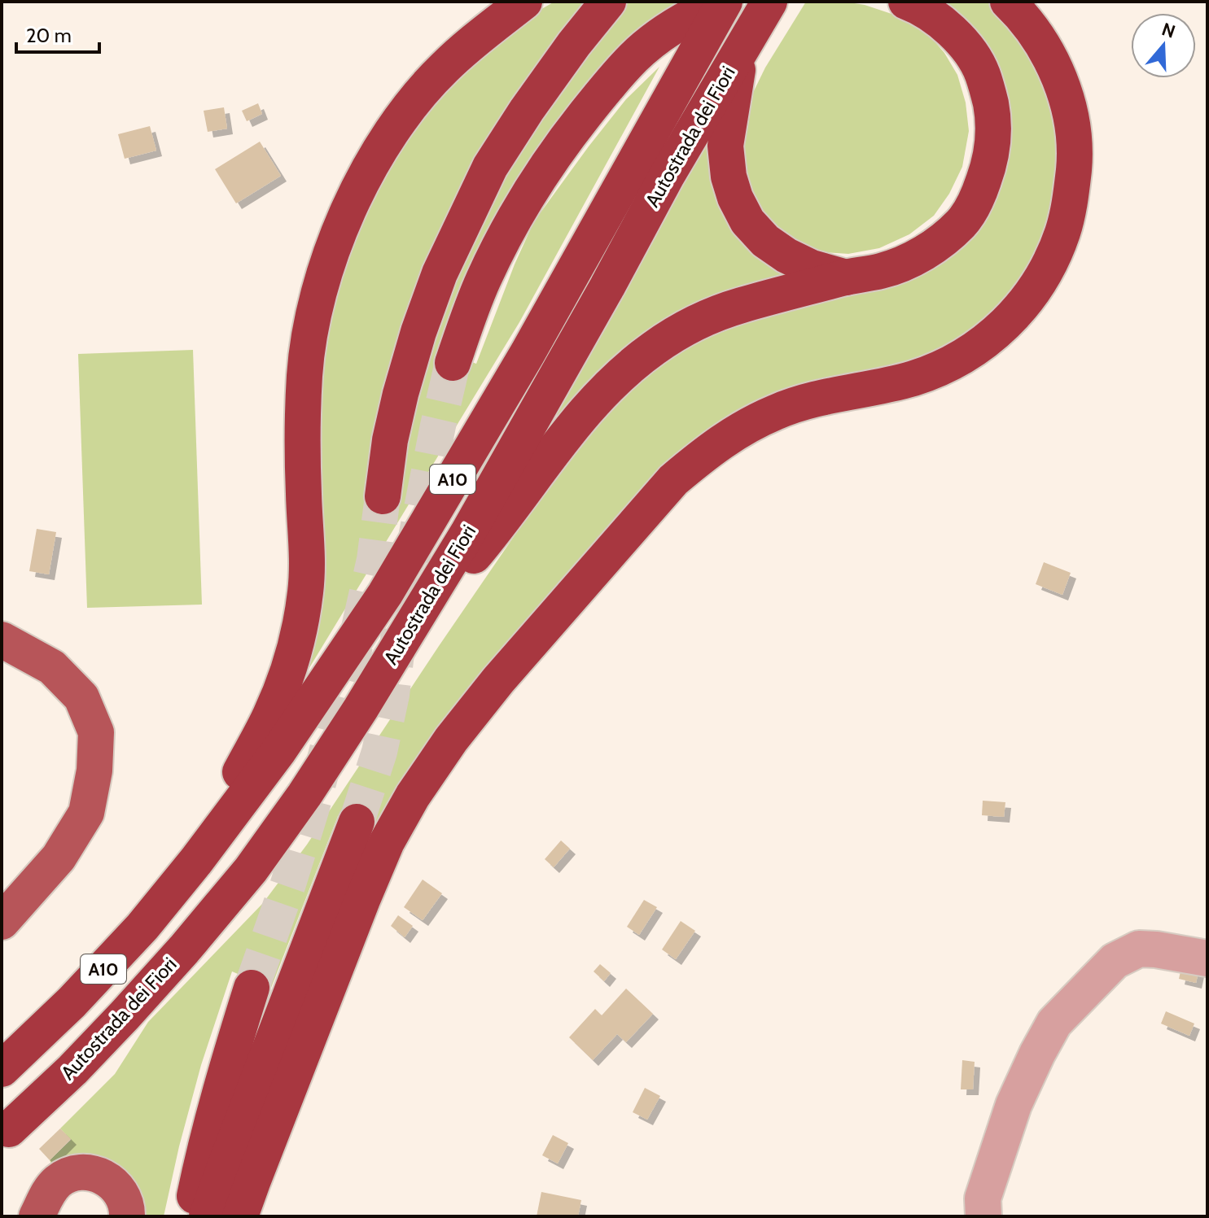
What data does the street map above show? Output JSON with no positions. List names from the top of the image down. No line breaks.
{"streets":{"highway":["Autostrada dei Fiori","A10"]},"scale_bar":"20 m","north":"top"}
